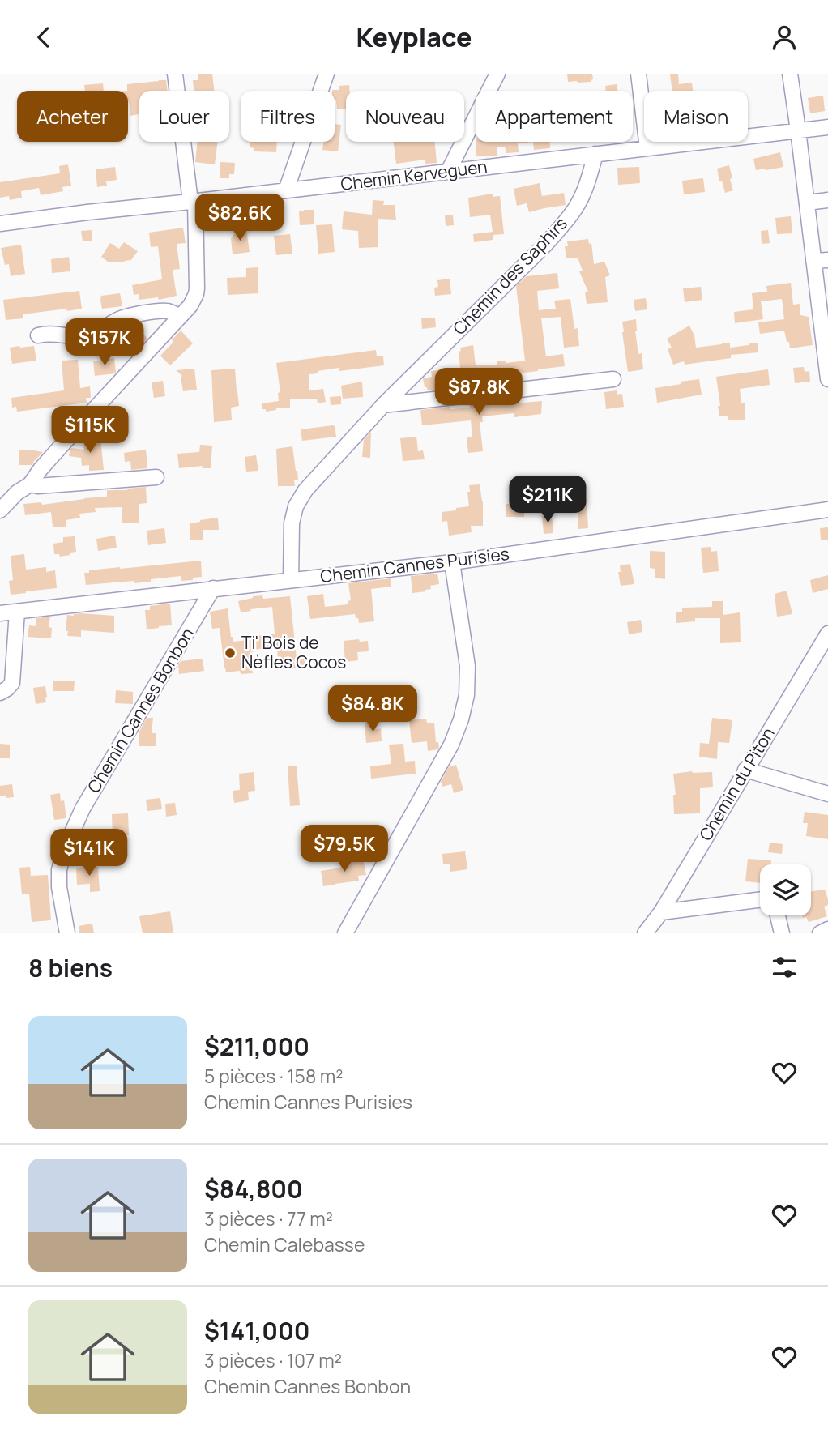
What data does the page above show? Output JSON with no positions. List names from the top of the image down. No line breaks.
{"streets":{"street":["Chemin Kerveguen","Chemin des Saphirs","Chemin Cannes Purisies","Chemin Cannes Bonbon","Chemin du Piton"]},"crossings":[["Chemin Kerveguen","Chemin des Saphirs"],["Chemin des Saphirs","Chemin Cannes Purisies"],["Chemin Cannes Purisies","Chemin Cannes Bonbon"]],"places":["Ti' Bois de Nèfles Cocos"],"page":{"header":"Keyplace","chip":["Acheter","Louer","Filtres","Nouveau","Appartement","Maison"],"price":["$82.6K","$157K","$87.8K","$115K","$211K","$84.8K","$79.5K","$141K"],"heading":"8 biens","list":[{"name":"$211,000","note":"5 pièces · 158 m² · Chemin Cannes Purisies"},{"name":"$84,800","note":"3 pièces · 77 m² · Chemin Calebasse"},{"name":"$141,000","note":"3 pièces · 107 m² · Chemin Cannes Bonbon"}]}}
